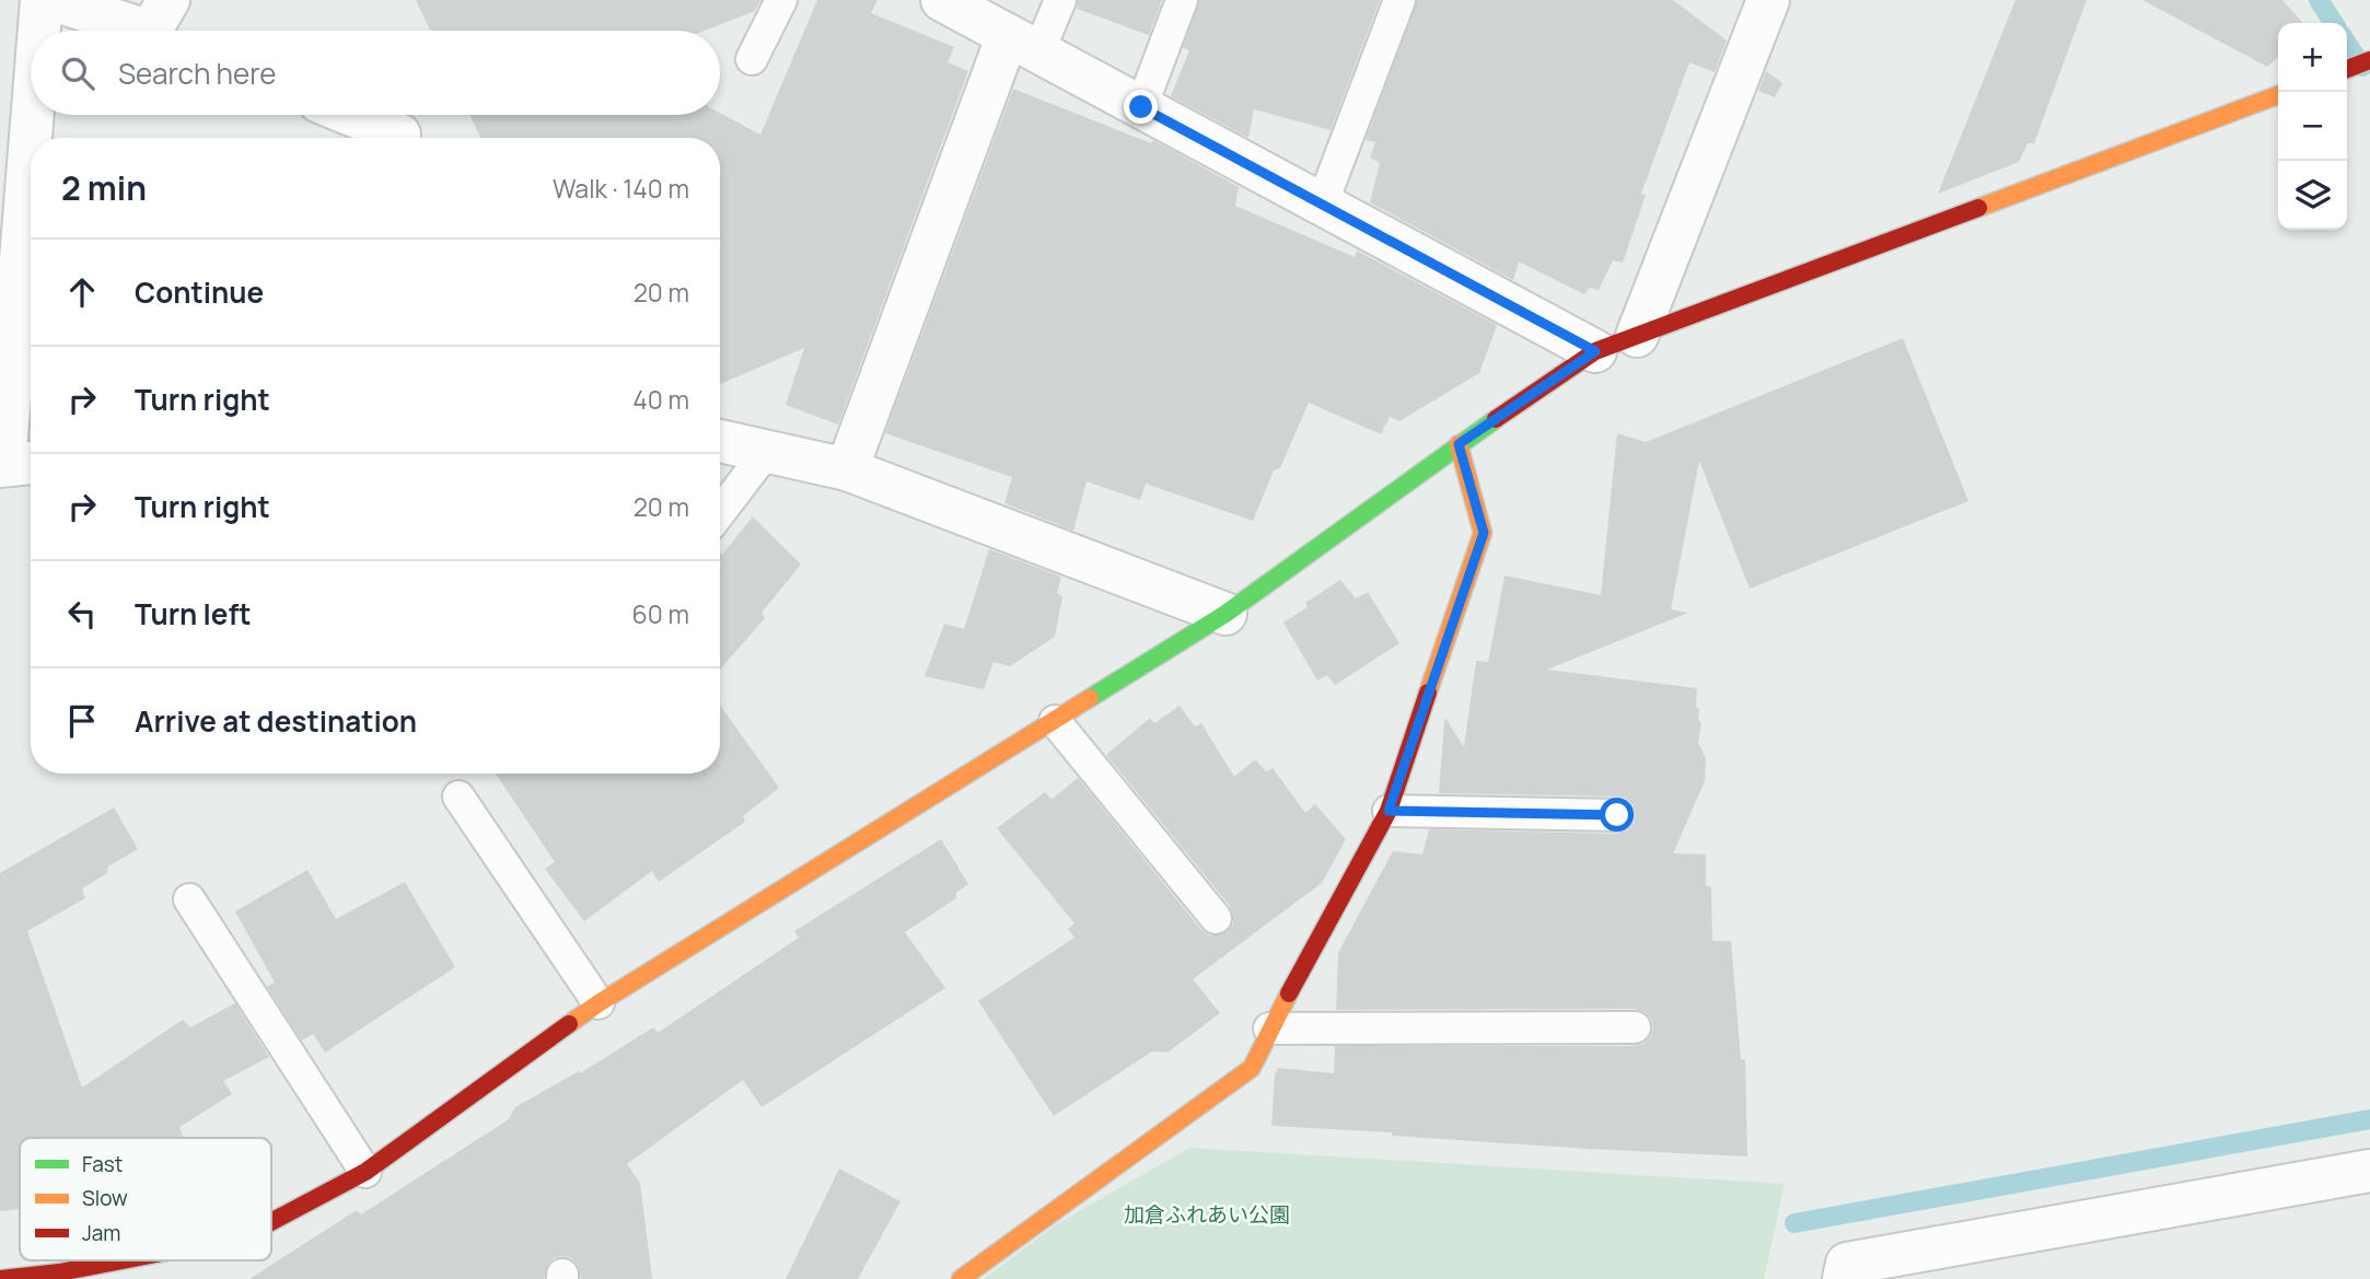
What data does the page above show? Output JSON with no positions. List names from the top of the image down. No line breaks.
{"parks":["加倉ふれあい公園"],"legend":["Fast","Slow","Jam"],"page":{"map_buttons":["+","−"],"search":"Search here","heading":["2 min","Walk · 140 m"],"list":[["Continue","20 m"],["Turn right","40 m"],["Turn right","20 m"],["Turn left","60 m"],"Arrive at destination"]}}
